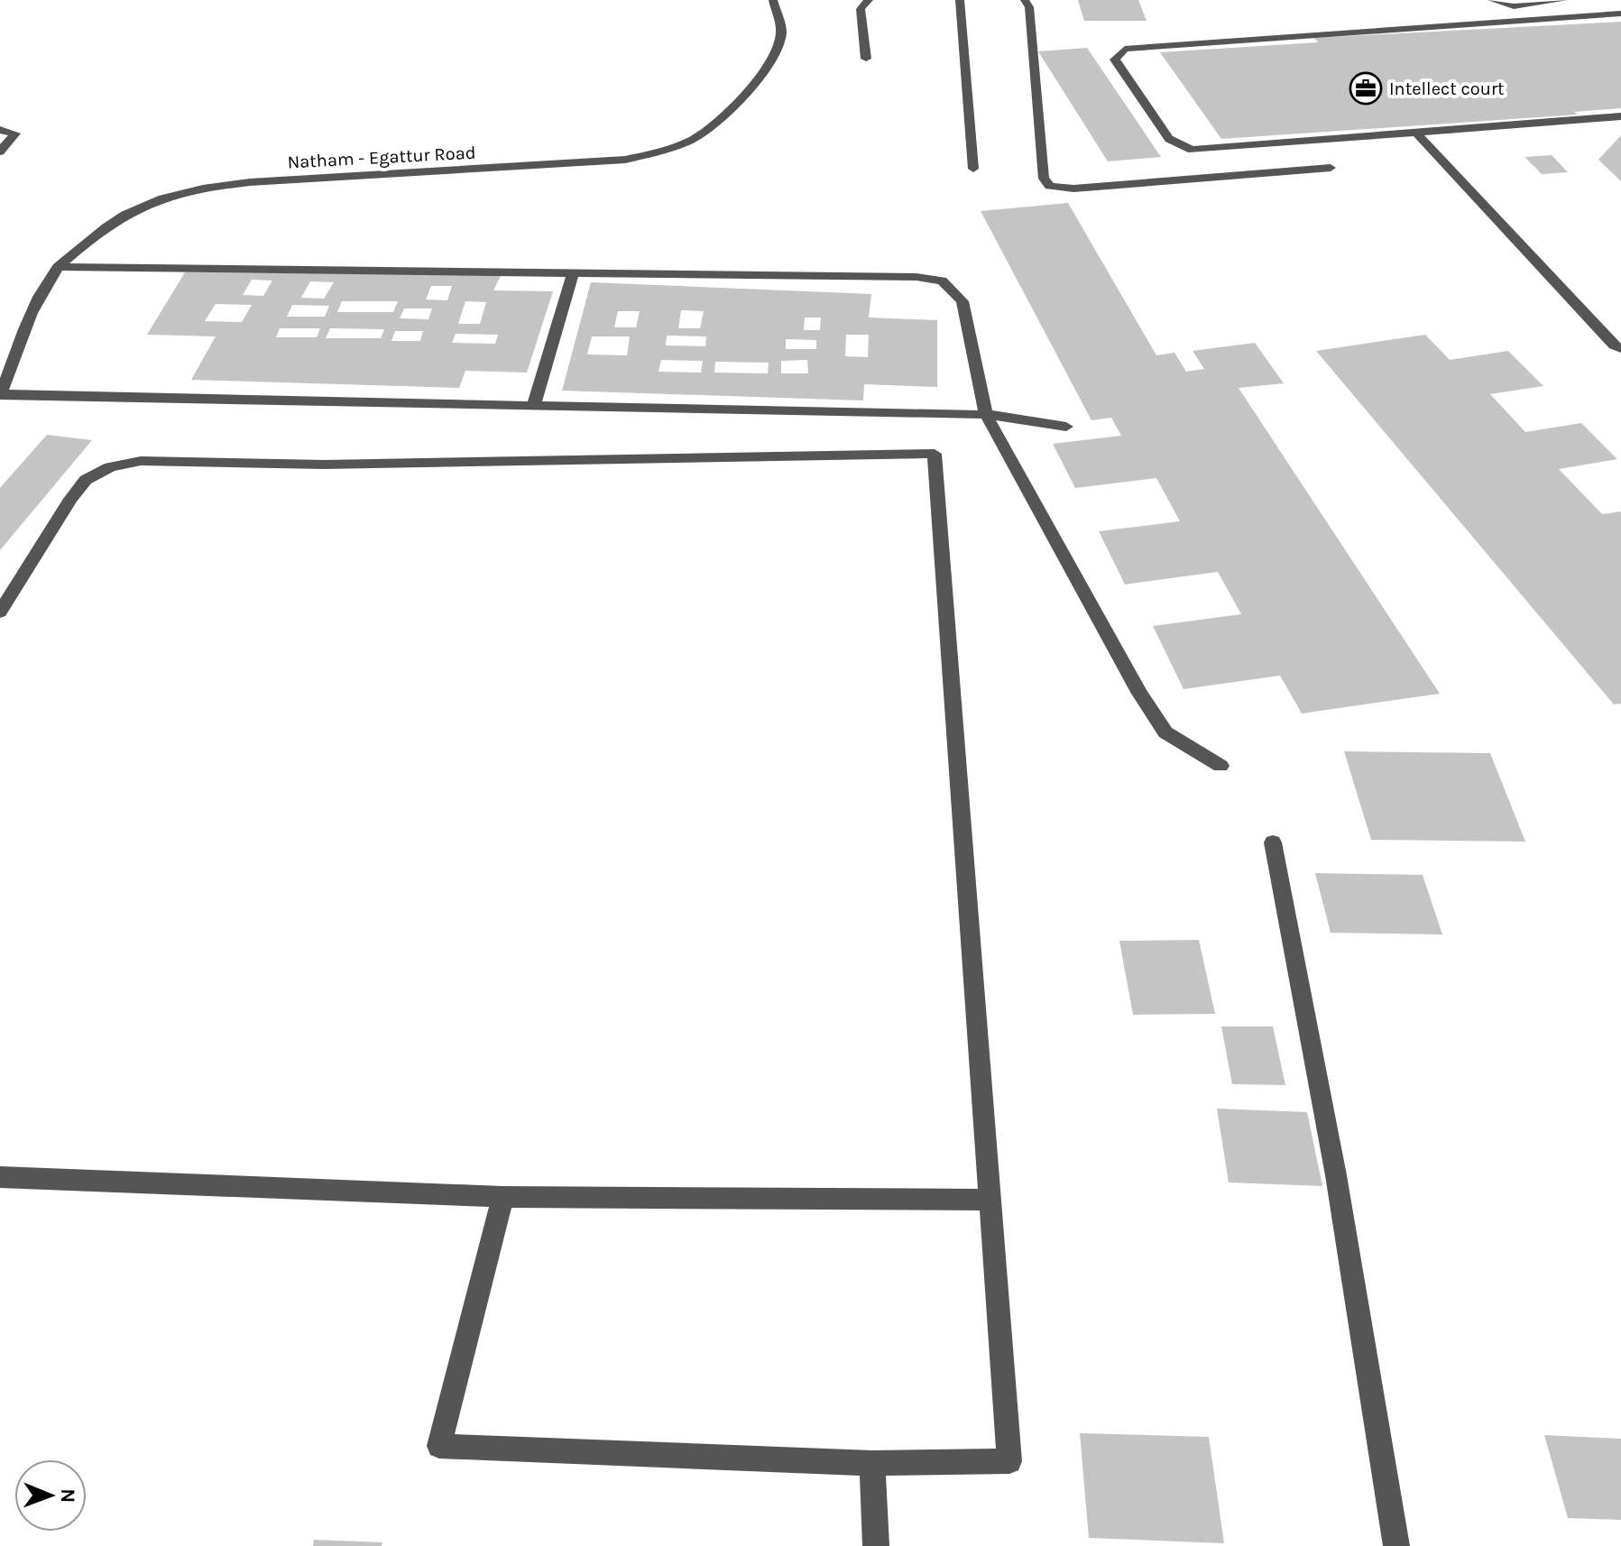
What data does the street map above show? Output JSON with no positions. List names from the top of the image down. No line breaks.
{"streets":{"street":["Natham - Egattur Road"]},"places":{"office":["Intellect court"]},"north":"right"}
